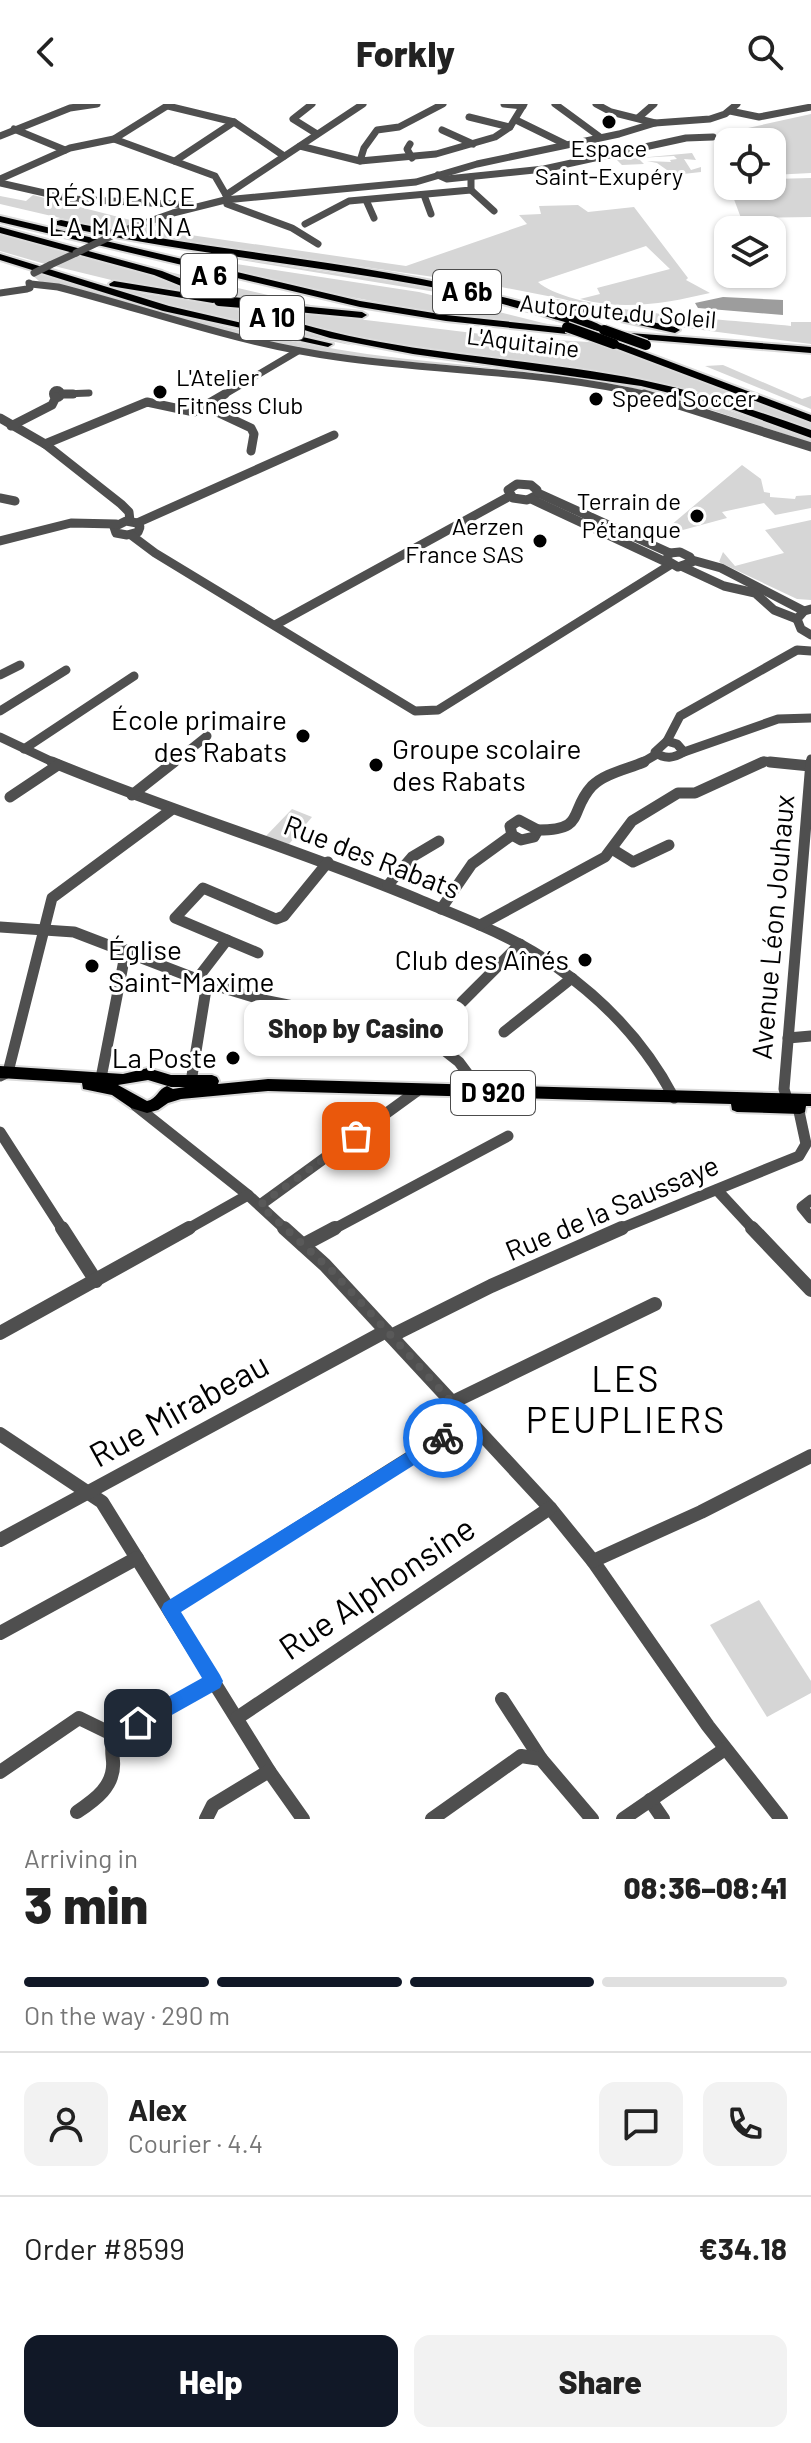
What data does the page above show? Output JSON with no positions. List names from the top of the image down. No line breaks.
{"streets":{"highway":["A 6","A 6b","Autoroute du Soleil","A 10","L'Aquitaine"],"main road":["D 920"],"street":["Rue des Rabats","Avenue Léon Jouhaux","Rue de la Saussaye","Rue Mirabeau","Rue Alphonsine"]},"crossings":[["A 6b","L'Aquitaine"],["Autoroute du Soleil","L'Aquitaine"],["Rue des Rabats","D 920"],["Avenue Léon Jouhaux","D 920"],["Avenue Léon Jouhaux","Rue de la Saussaye"],["D 920","Rue de la Saussaye"],["Rue de la Saussaye","Rue Mirabeau"]],"districts":["RÉSIDENCE LA MARINA","LES PEUPLIERS"],"places":["Espace Saint-Exupéry","L'Atelier Fitness Club","Speed Soccer","Terrain de Pétanque","Aerzen France SAS","École primaire des Rabats","Groupe scolaire des Rabats","Club des Aînés","Église Saint-Maxime","La Poste","Shop by Casino"],"page":{"header":"Forkly","bubble":"Shop by Casino","heading":["3 min","Arriving in","08:36–08:41"],"panel":["Alex","Courier · 4.4","Order #8599","€34.18"],"bar":"On the way · 290 m","buttons":["Help","Share"]}}
